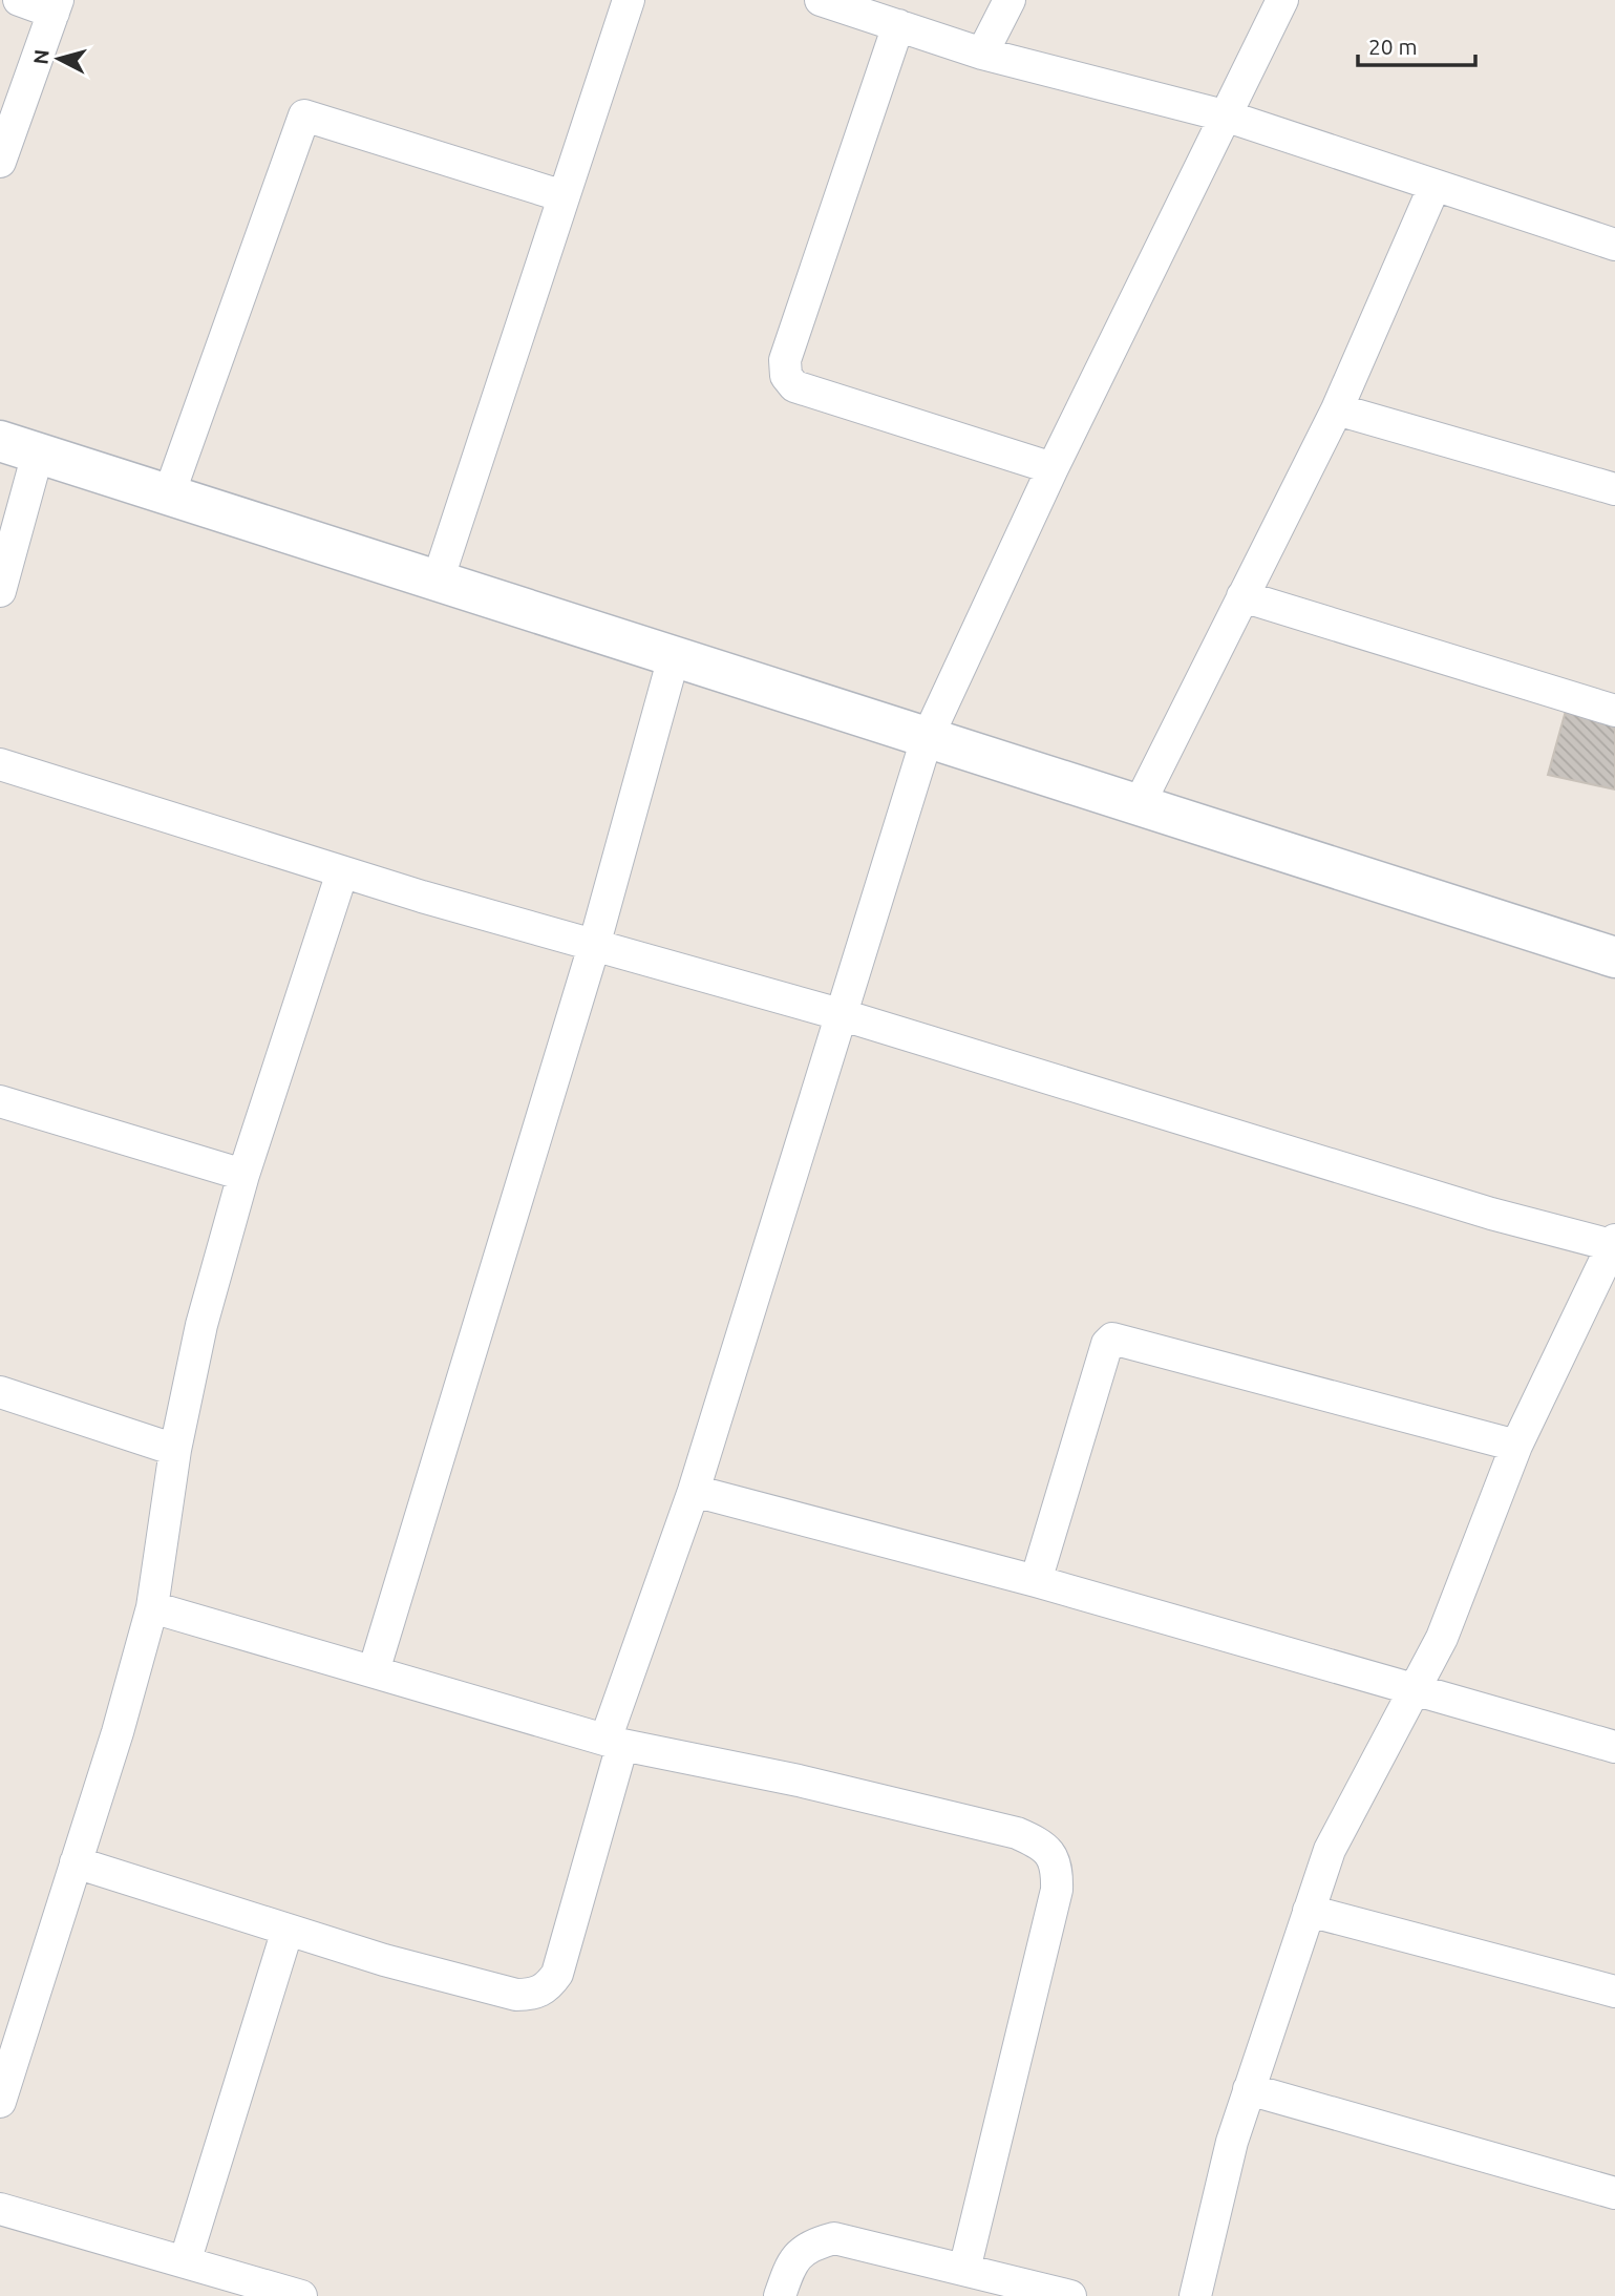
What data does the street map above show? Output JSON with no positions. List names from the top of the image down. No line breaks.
{"scale_bar":"20 m","north":"left"}
